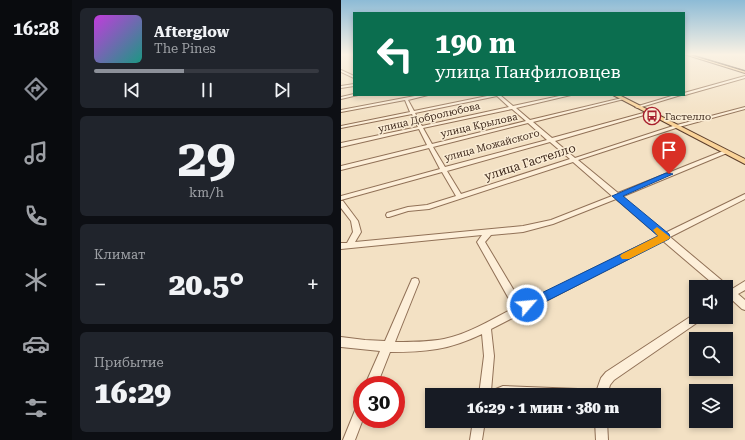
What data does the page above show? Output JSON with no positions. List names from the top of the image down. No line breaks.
{"streets":{"street":["улица Добролюбова","улица Крылова","улица Можайского","улица Гастелло"]},"places":{"bus stop":["Гастелло"]},"page":{"tabs":"16:28","turn":["190 m","улица Панфиловцев"],"song":["Afterglow","The Pines"],"tile":[["29","km/h"],"Климат",["Прибытие","16:29"]],"heat":["−","20.5°","+"],"limit":"30","trip":"16:29 · 1 мин · 380 m"}}
